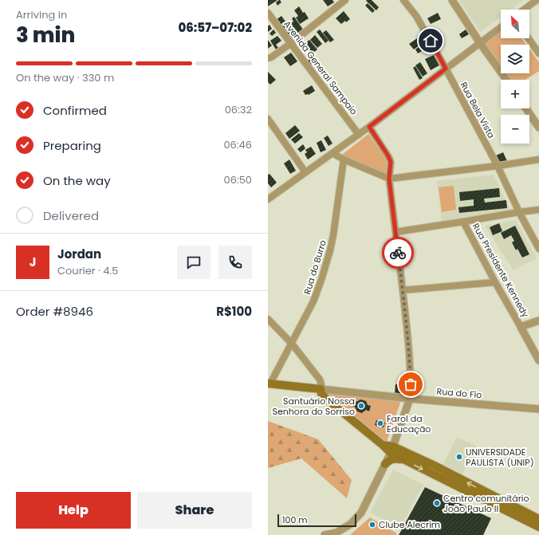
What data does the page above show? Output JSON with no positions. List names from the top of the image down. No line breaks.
{"streets":{"street":["Avenida General Sampaio","Rua Bela Vista","Rua do Burro","Rua Presidente Kennedy","Rua do Fio"]},"places":["Santuário Nossa Senhora do Sorriso","Farol da Educação","UNIVERSIDADE PAULISTA (UNIP)","Centro comunitário João Paulo II","Clube Alecrim"],"scale_bar":"100 m","north":"top left","page":{"heading":["3 min","Arriving in","06:57–07:02"],"panel":["Jordan","Courier · 4.5","Order #8946","R$100"],"map_buttons":["+","−"],"bar":"On the way · 330 m","list":[["Confirmed","06:32"],["Preparing","06:46"],["On the way","06:50"],"Delivered"],"round":"J","buttons":["Help","Share"],"scale":"100 m"}}
